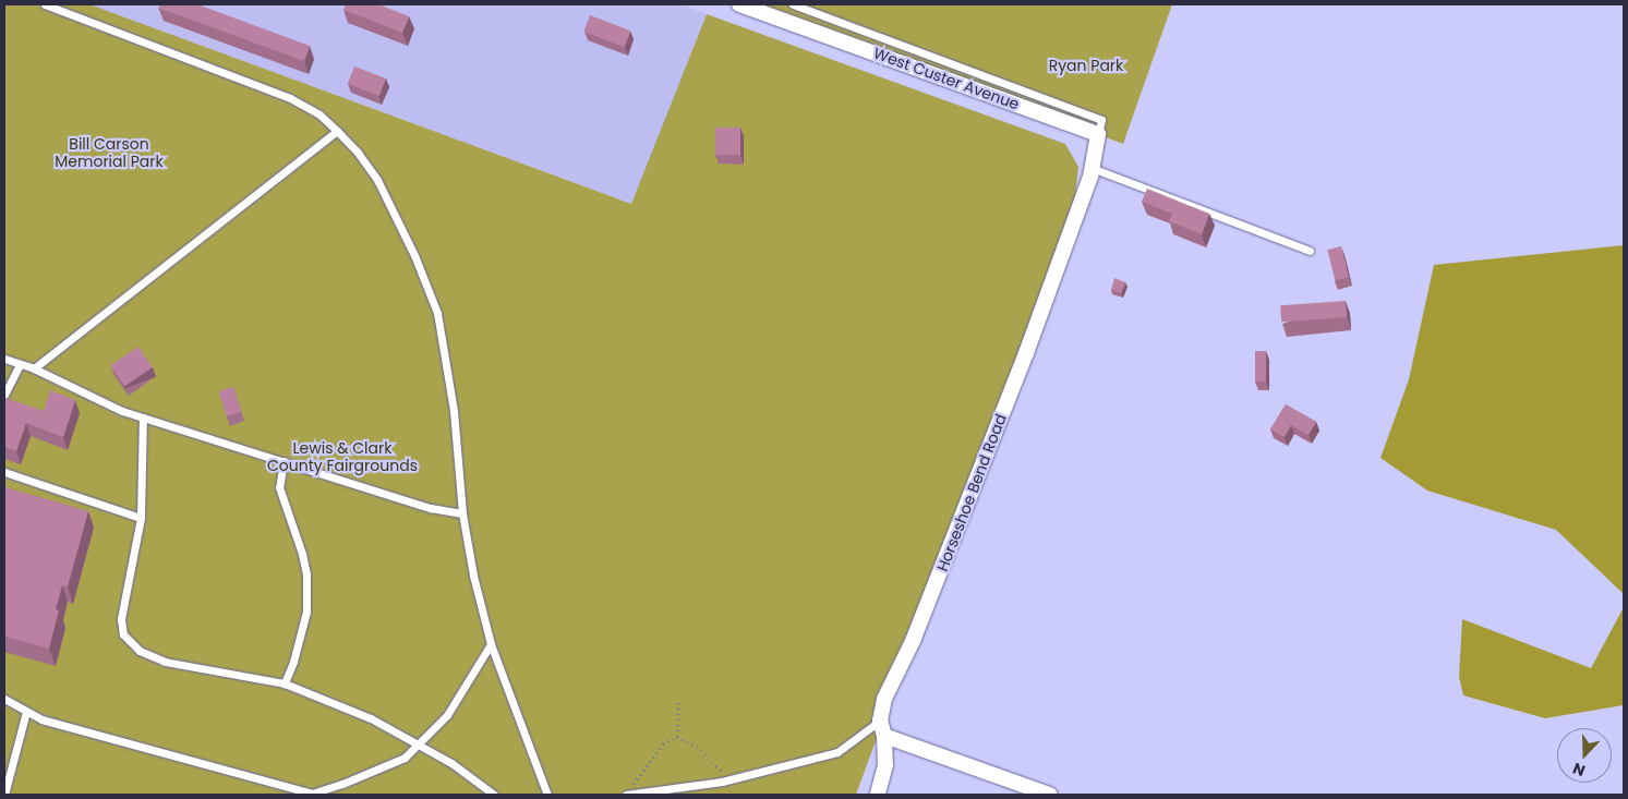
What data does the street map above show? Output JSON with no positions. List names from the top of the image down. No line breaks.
{"streets":{"street":["West Custer Avenue","Horseshoe Bend Road"]},"parks":["Ryan Park","Bill Carson Memorial Park","Lewis & Clark County Fairgrounds"],"north":"bottom"}
